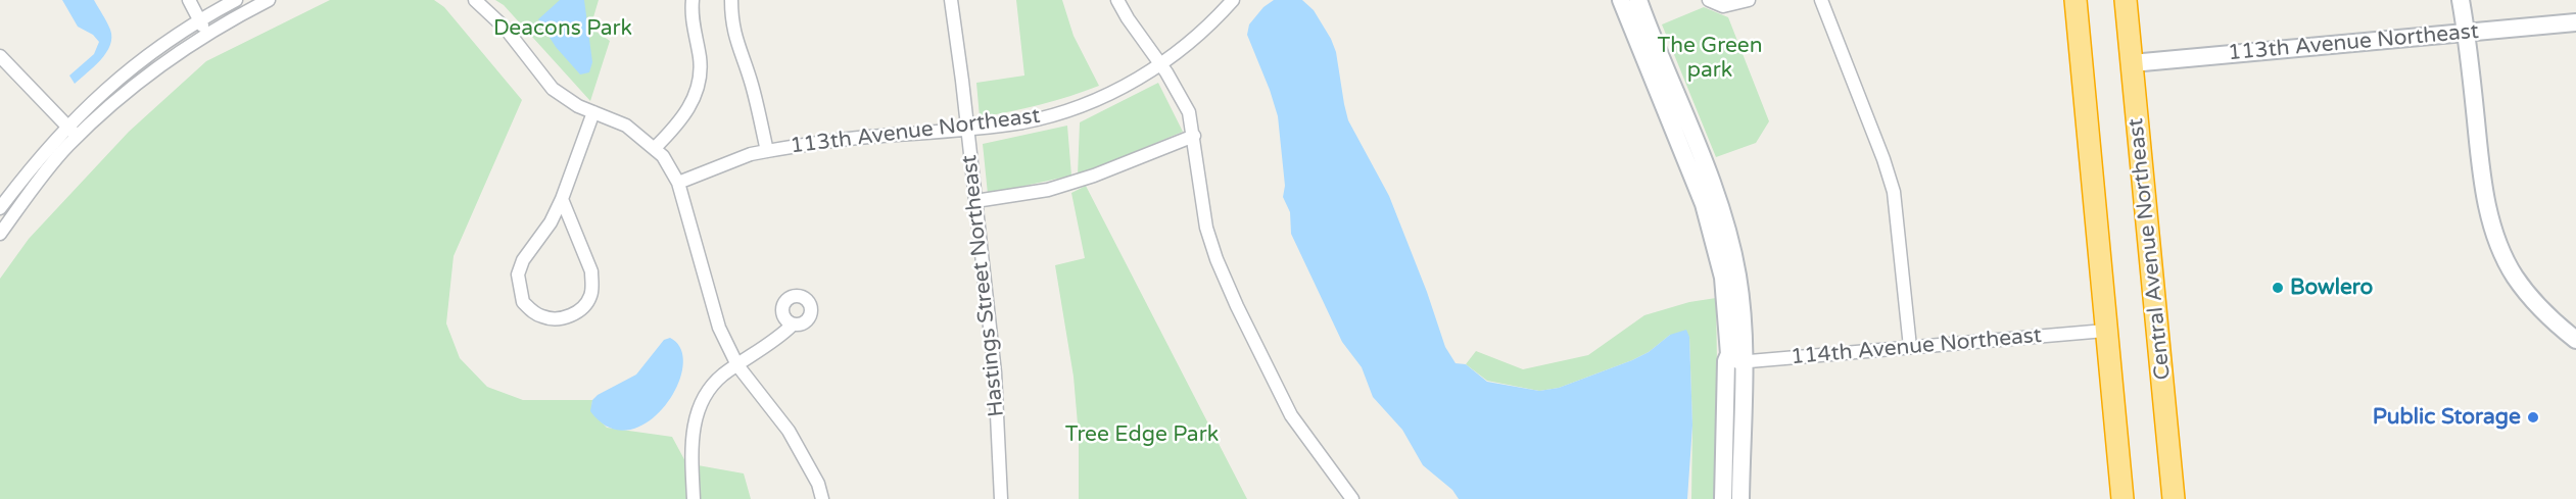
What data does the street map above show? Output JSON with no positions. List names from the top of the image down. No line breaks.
{"streets":{"highway":["Central Avenue Northeast"],"street":["113th Avenue Northeast","Hastings Street Northeast","114th Avenue Northeast"]},"crossings":[["113th Avenue Northeast","Central Avenue Northeast"],["113th Avenue Northeast","Hastings Street Northeast"]],"parks":["Deacons Park","The Green park","Tree Edge Park"],"places":["Bowlero","Public Storage"]}
